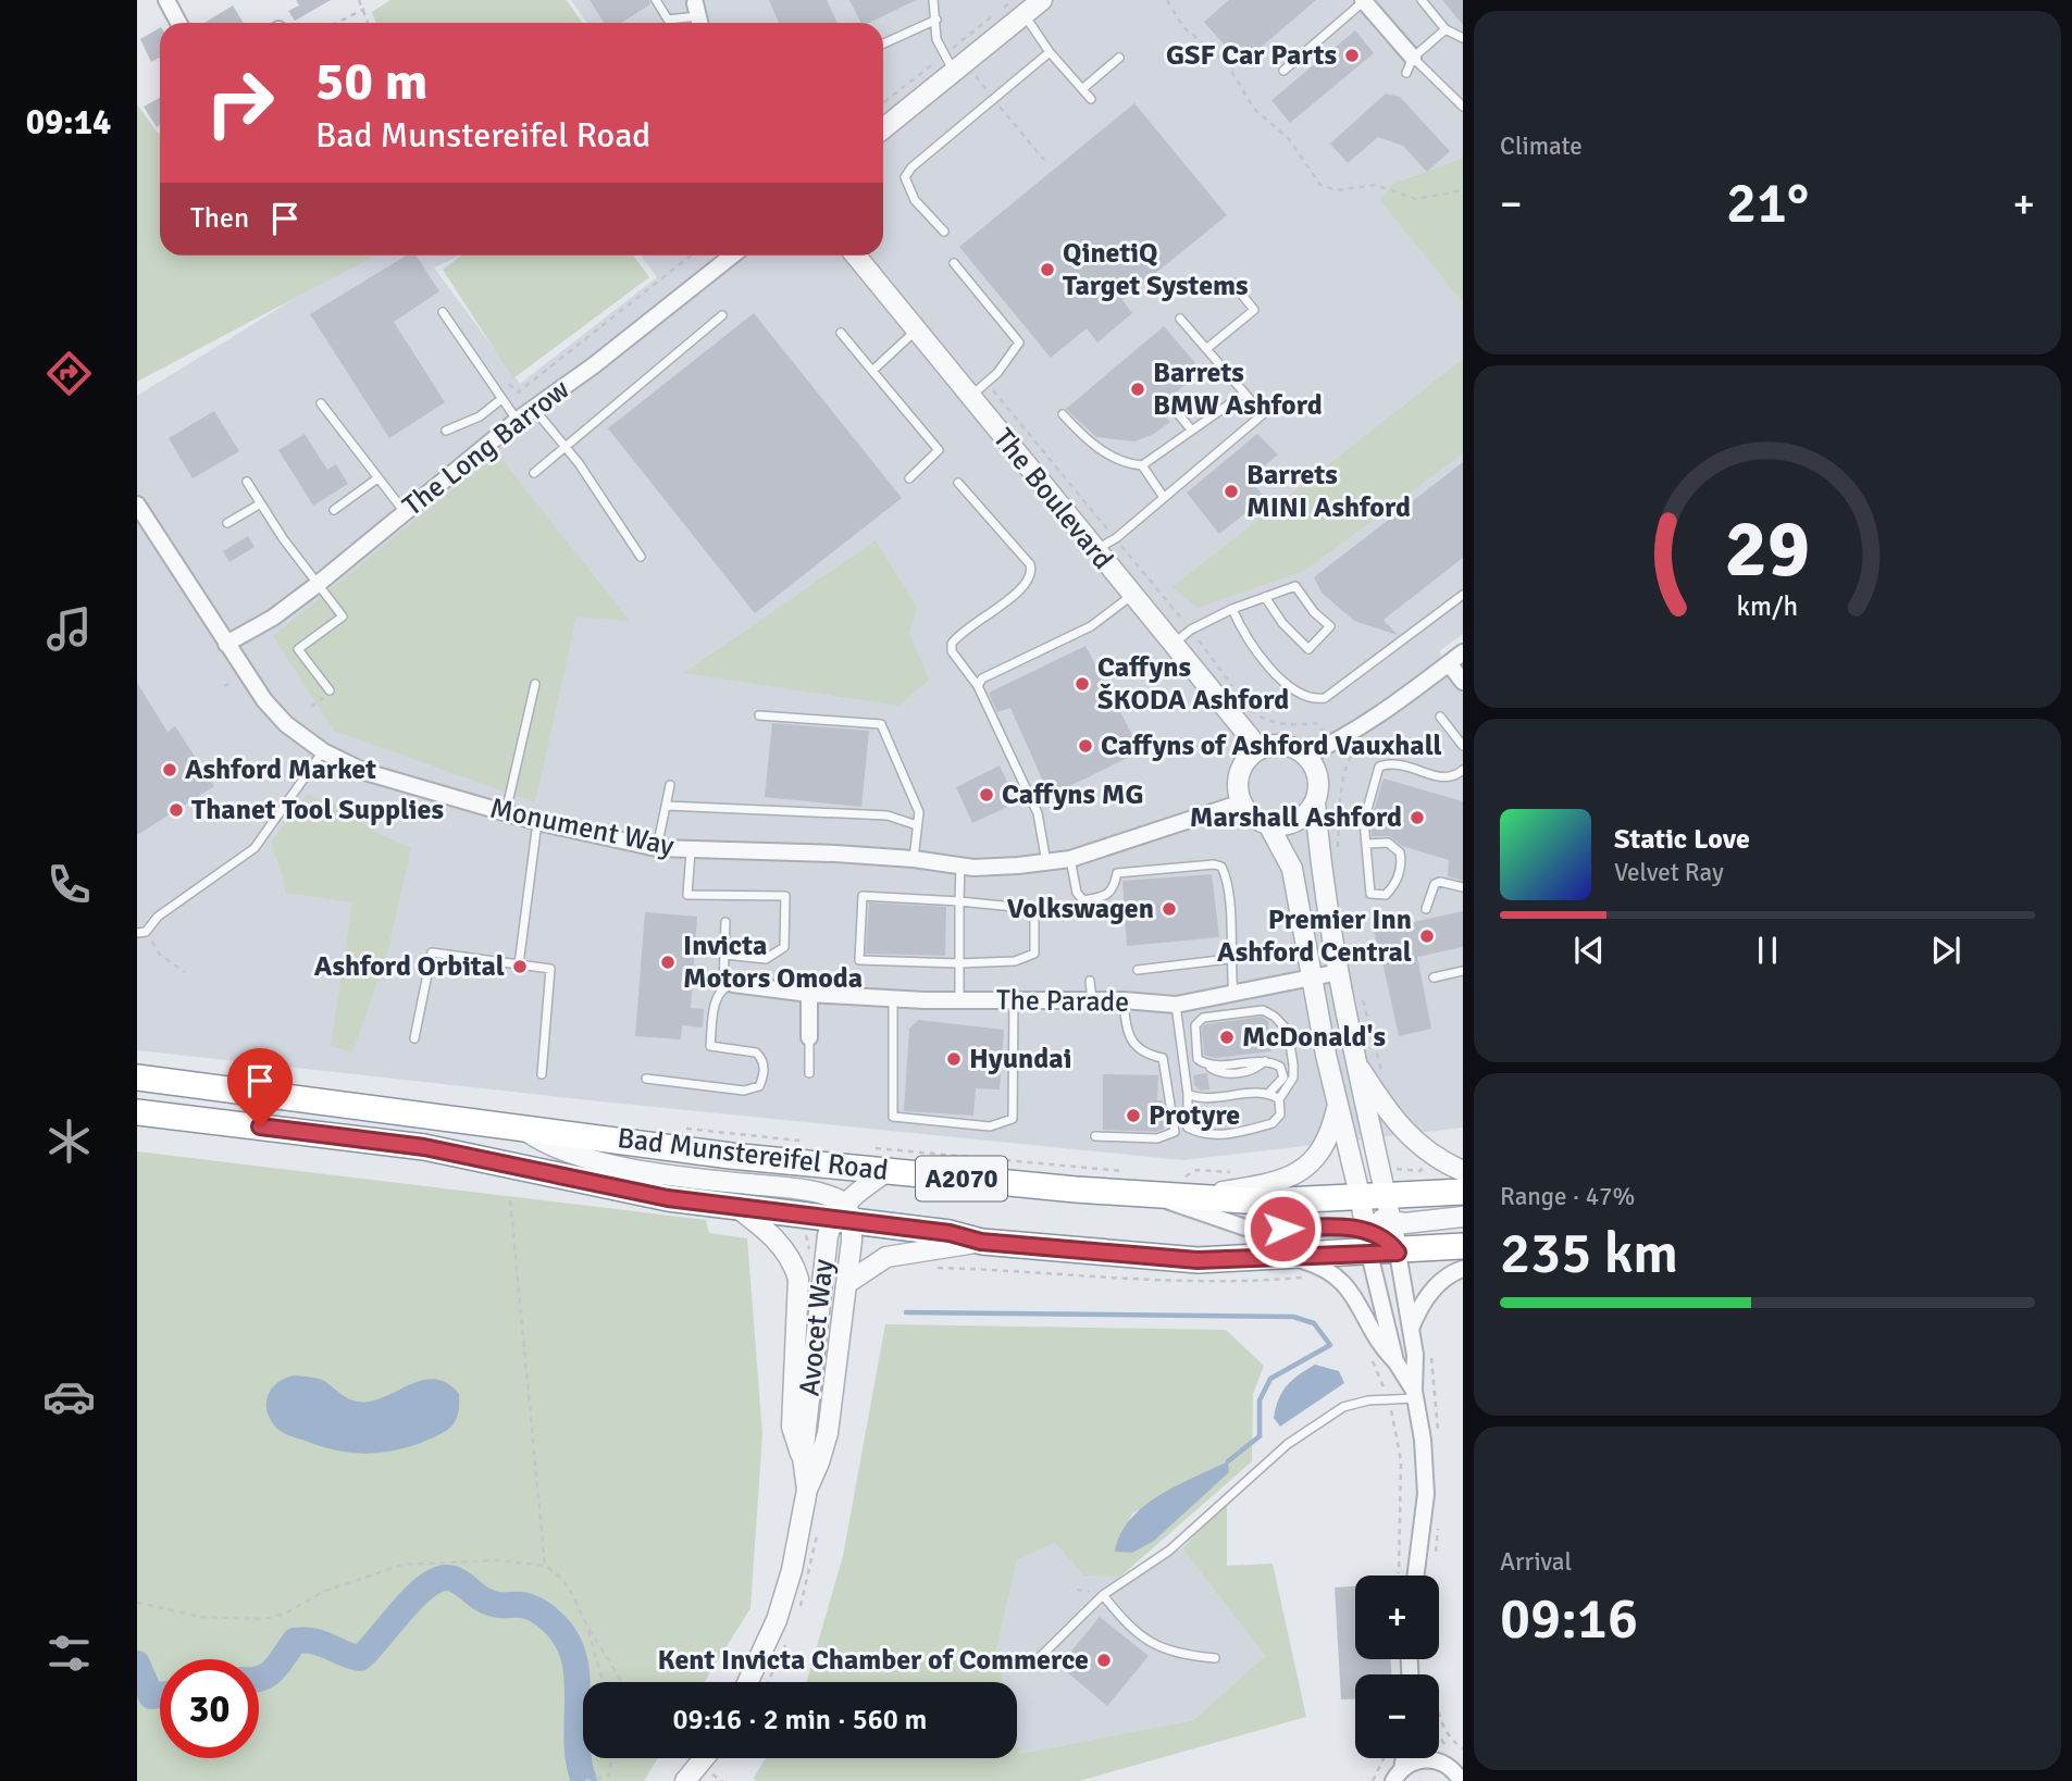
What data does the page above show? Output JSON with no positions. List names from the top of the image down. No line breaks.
{"streets":{"highway":["Bad Munstereifel Road","A2070"],"street":["The Long Barrow","The Boulevard","Monument Way","The Parade","Avocet Way"]},"crossings":[["The Long Barrow","Monument Way"],["The Boulevard","Monument Way"],["Bad Munstereifel Road","Avocet Way"]],"places":["GSF Car Parts","QinetiQ Target Systems","Barrets BMW Ashford","Barrets MINI Ashford","Caffyns ŠKODA Ashford","Caffyns of Ashford Vauxhall","Ashford Market","Caffyns MG","Thanet Tool Supplies","Marshall Ashford","Volkswagen","Premier Inn Ashford Central","Invicta Motors Omoda","Ashford Orbital","McDonald's","Hyundai","Protyre","Kent Invicta Chamber of Commerce"],"page":{"tabs":"09:14","tile":["Climate",["Range · 47%","235 km"],["Arrival","09:16"]],"turn":["50 m","Bad Munstereifel Road"],"heat":["−","21°","+"],"then":"Then","song":["Static Love","Velvet Ray"],"map_buttons":["+","−"],"limit":"30","trip":"09:16 · 2 min · 560 m","gauge":["29","km/h"]}}
